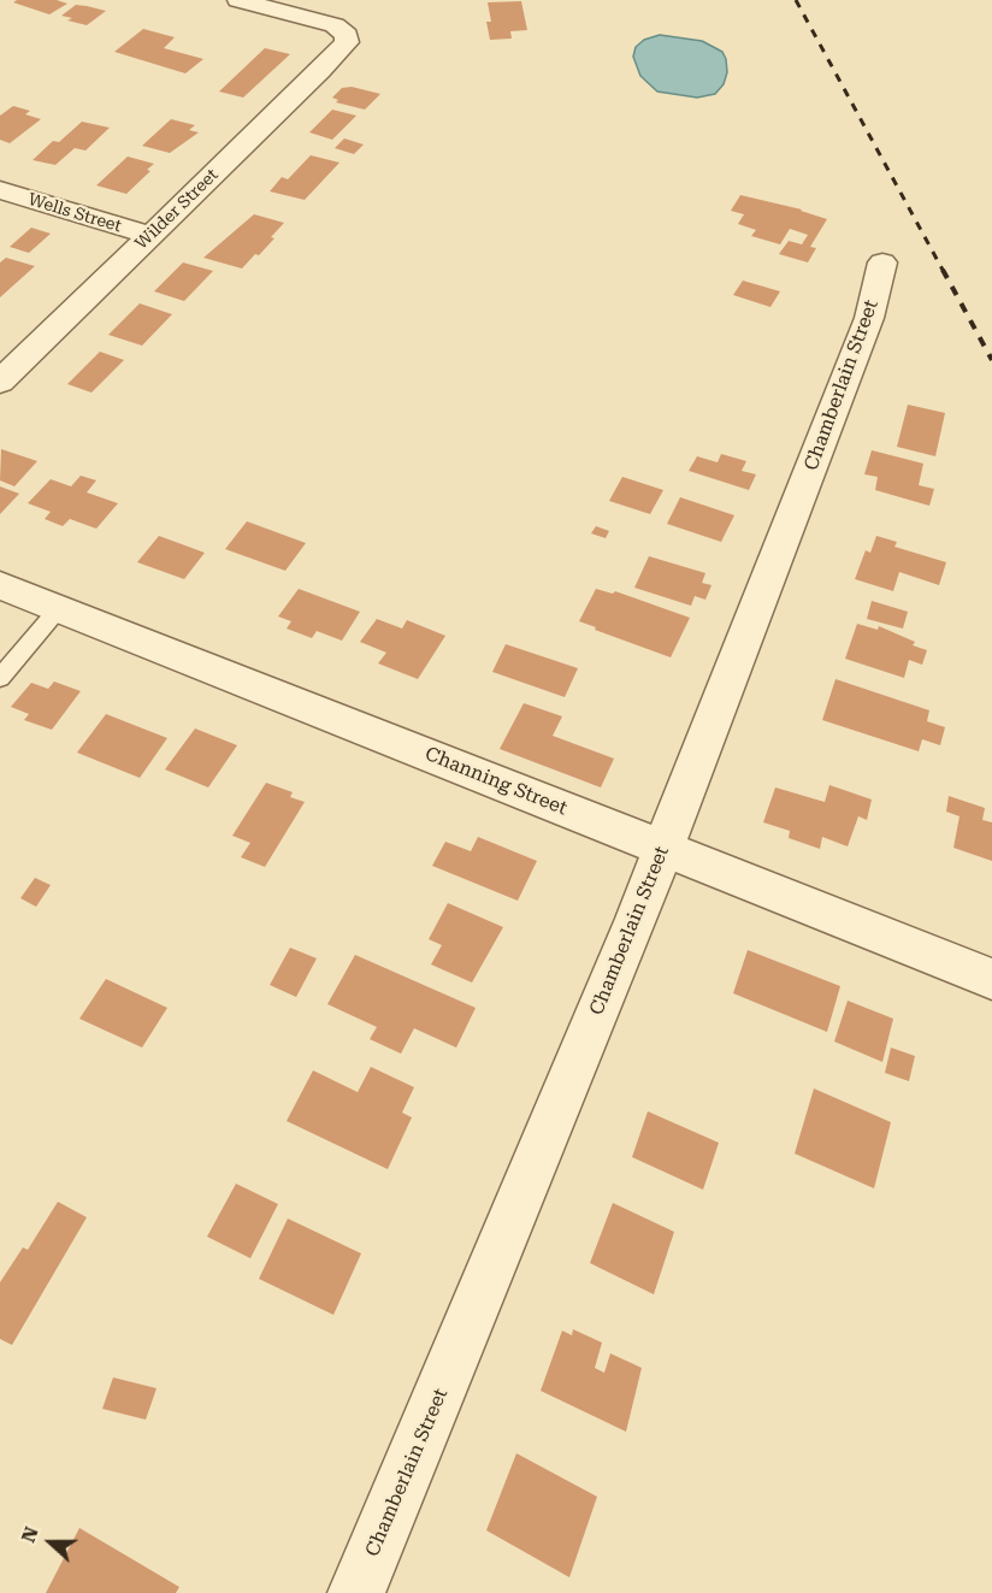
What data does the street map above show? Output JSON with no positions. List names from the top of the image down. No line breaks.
{"streets":{"street":["Wilder Street","Wells Street","Chamberlain Street","Channing Street"]},"crossings":[["Wilder Street","Wells Street"],["Chamberlain Street","Channing Street"]],"north":"left"}
